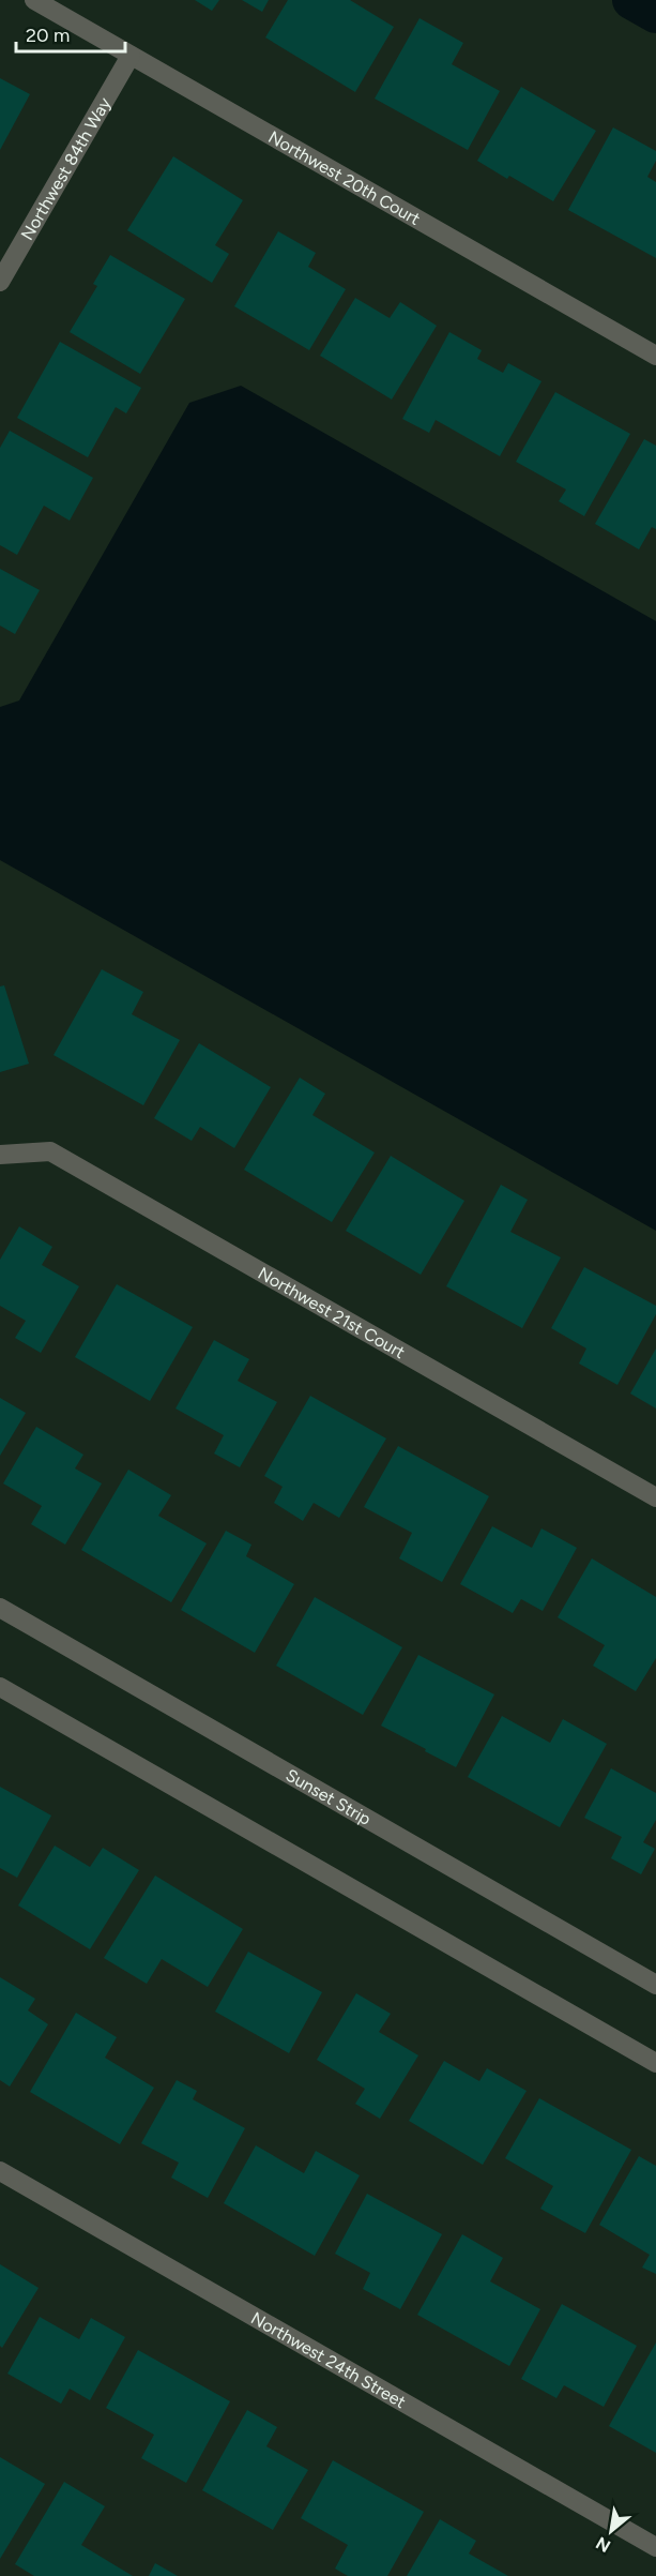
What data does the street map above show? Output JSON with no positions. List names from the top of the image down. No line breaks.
{"streets":{"street":["Northwest 84th Way","Northwest 20th Court","Northwest 21st Court","Sunset Strip","Northwest 24th Street"]},"crossings":[["Northwest 84th Way","Northwest 20th Court"]],"scale_bar":"20 m","north":"bottom left"}
